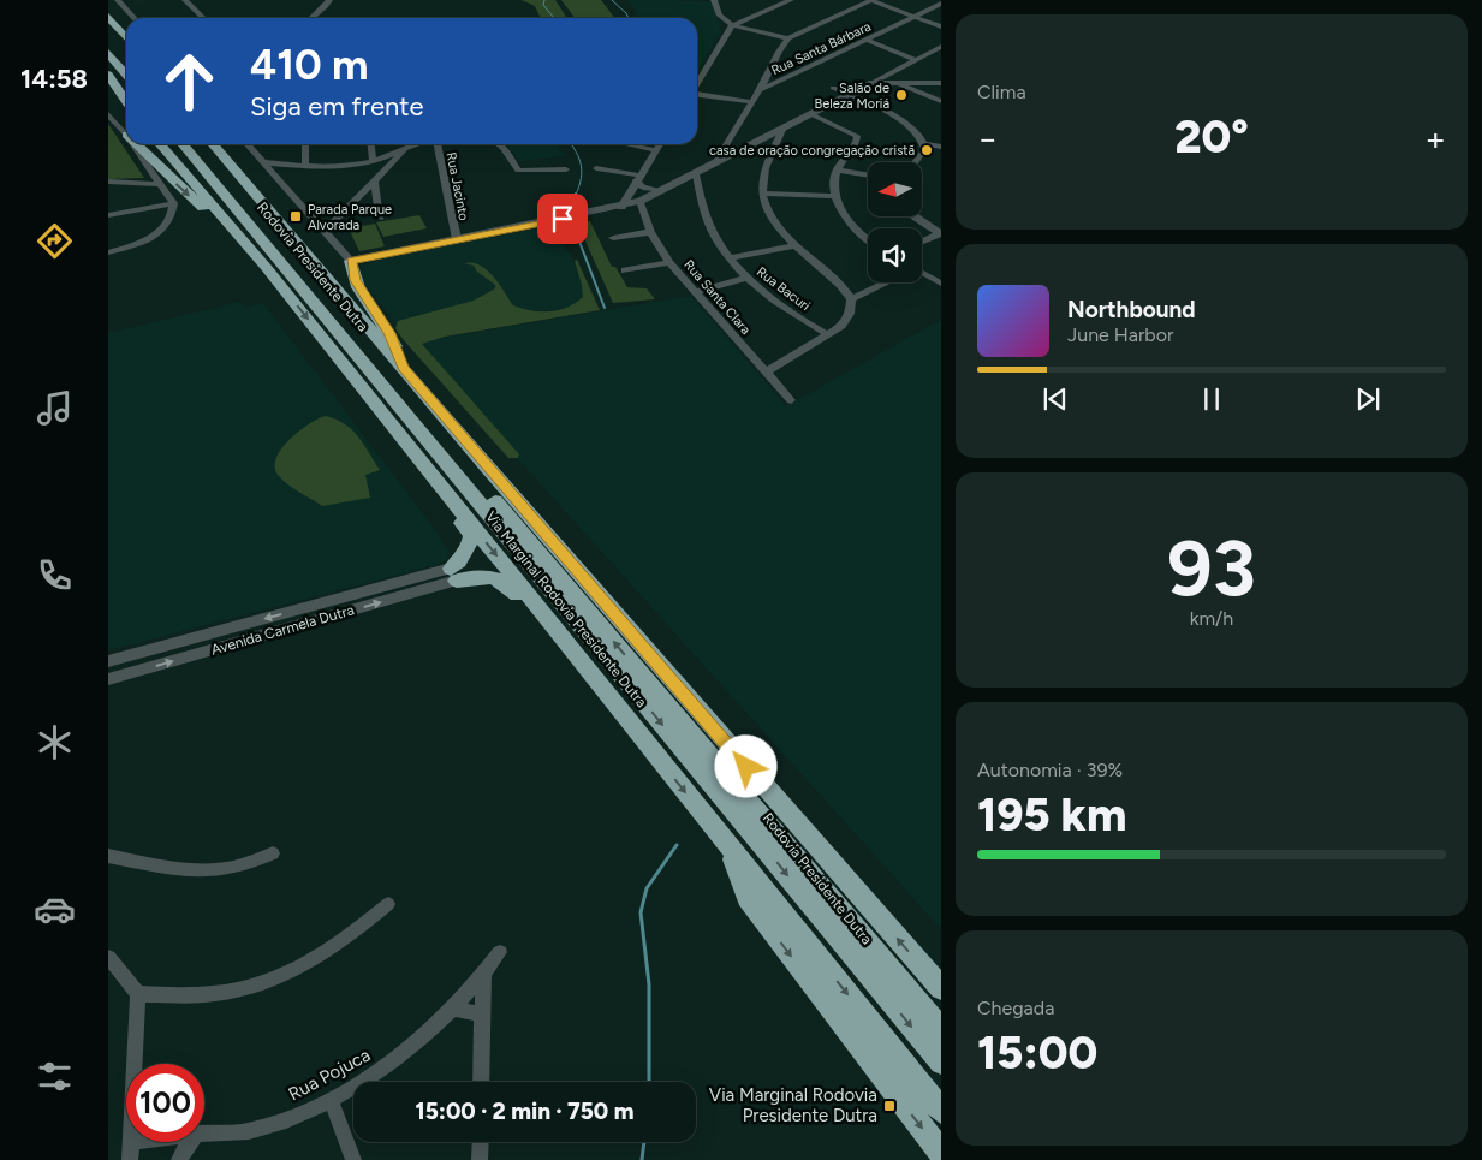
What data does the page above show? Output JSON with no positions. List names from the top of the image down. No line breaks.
{"streets":{"highway":["Rodovia Presidente Dutra","Via Marginal Rodovia Presidente Dutra"],"street":["Rua Santa Bárbara","Rua Jacinto","Rua Bacuri","Rua Santa Clara","Avenida Carmela Dutra","Rua Pojuca"]},"places":{"other":["Salão de Beleza Moriá","casa de oração congregação cristã"],"transit":["Parada Parque Alvorada","Via Marginal Rodovia Presidente Dutra"]},"north":"left","page":{"tabs":"14:58","tile":["Clima",["93","km/h"],["Autonomia · 39%","195 km"],["Chegada","15:00"]],"turn":["410 m","Siga em frente"],"heat":["−","20°","+"],"song":["Northbound","June Harbor"],"limit":"100","trip":"15:00 · 2 min · 750 m"}}
